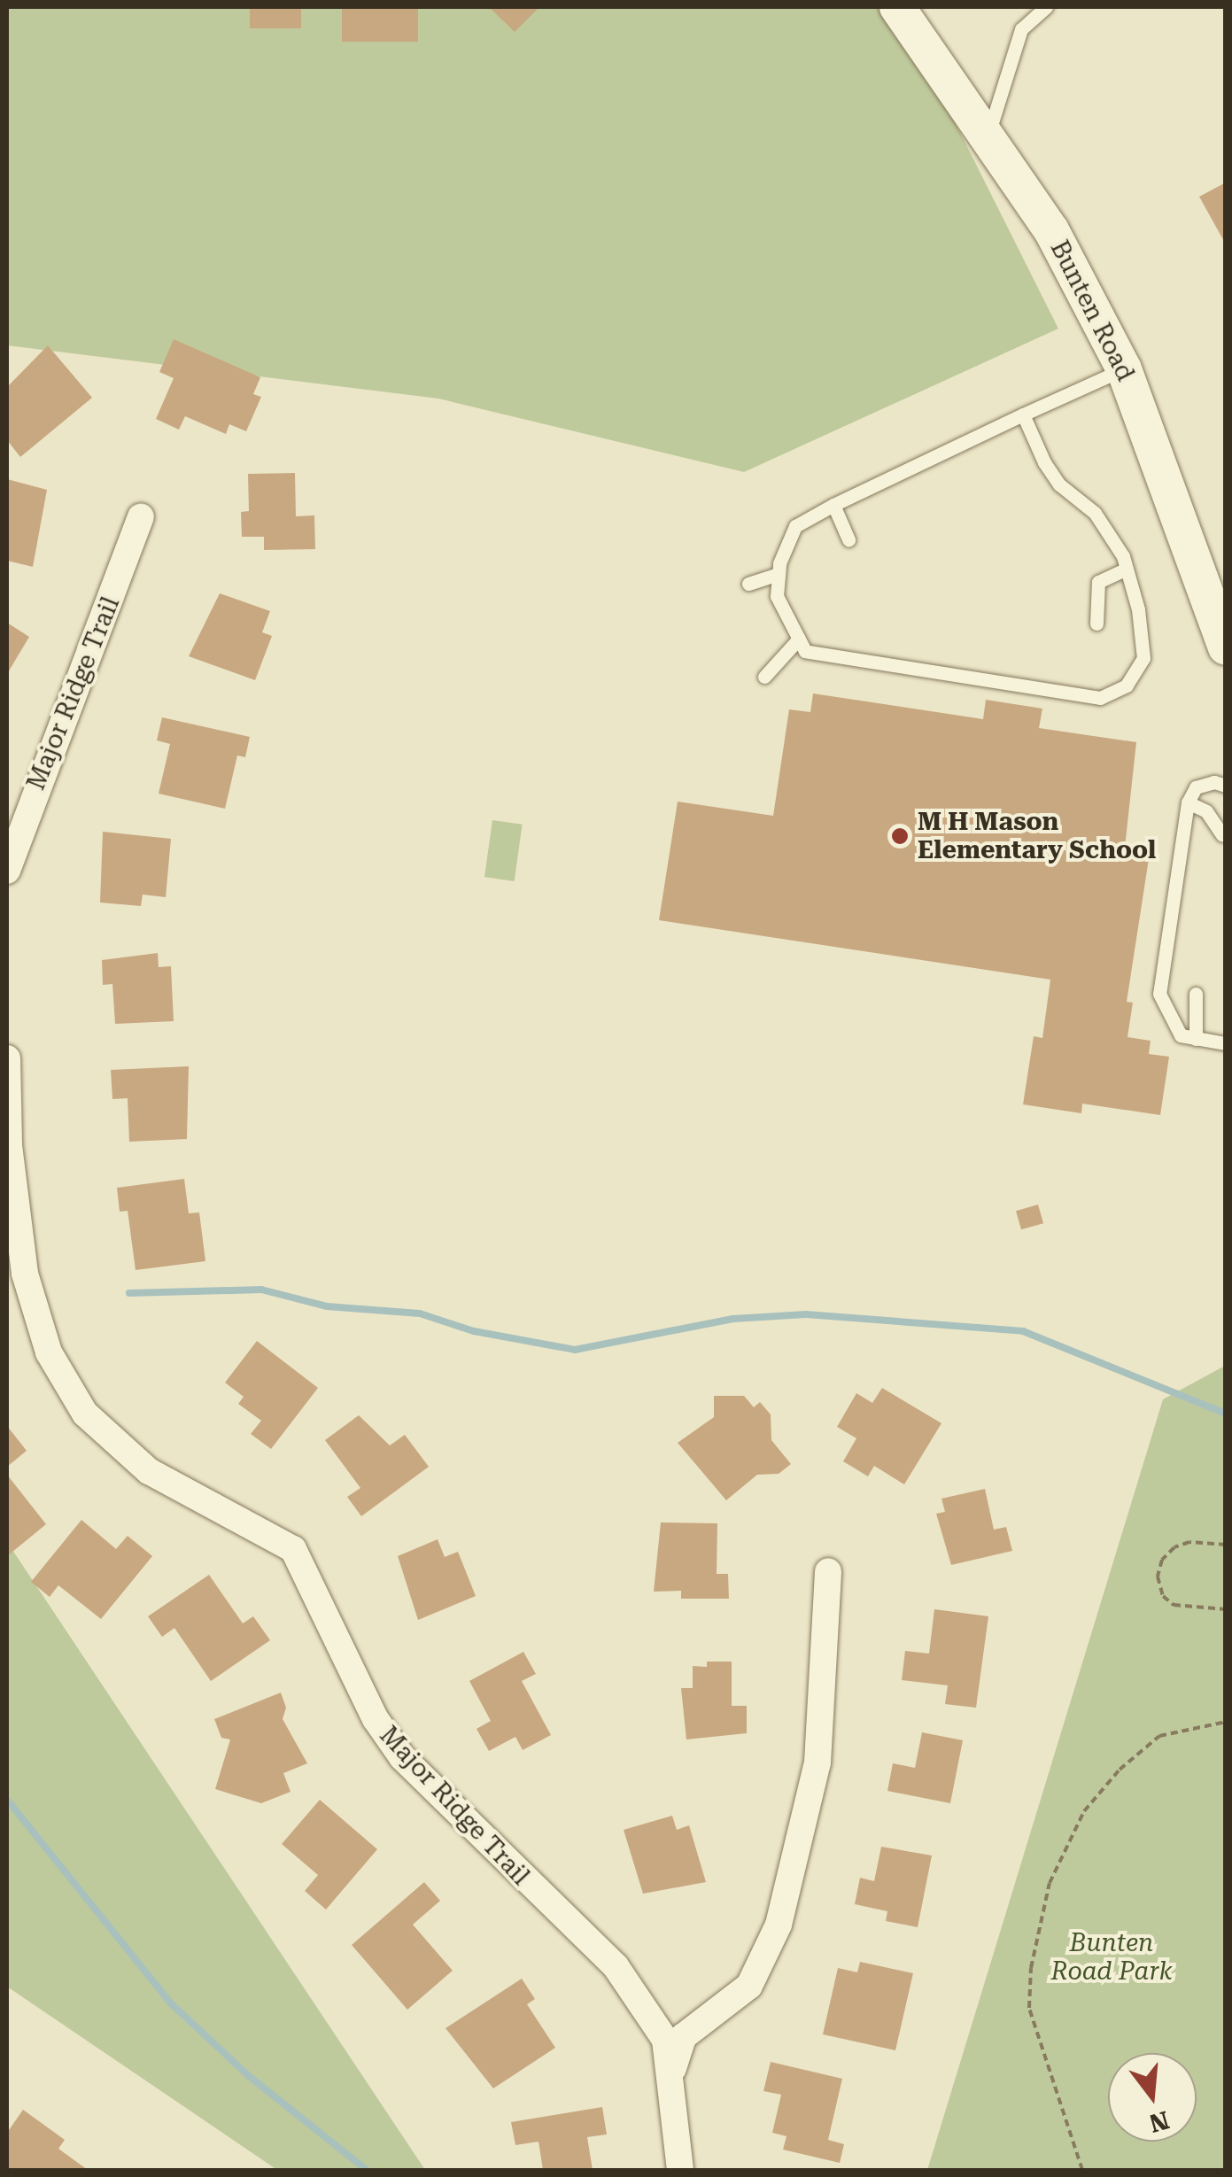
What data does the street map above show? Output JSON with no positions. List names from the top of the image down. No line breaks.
{"streets":{"street":["Bunten Road","Major Ridge Trail"]},"parks":["Bunten Road Park"],"places":["M H Mason Elementary School"],"north":"bottom"}
